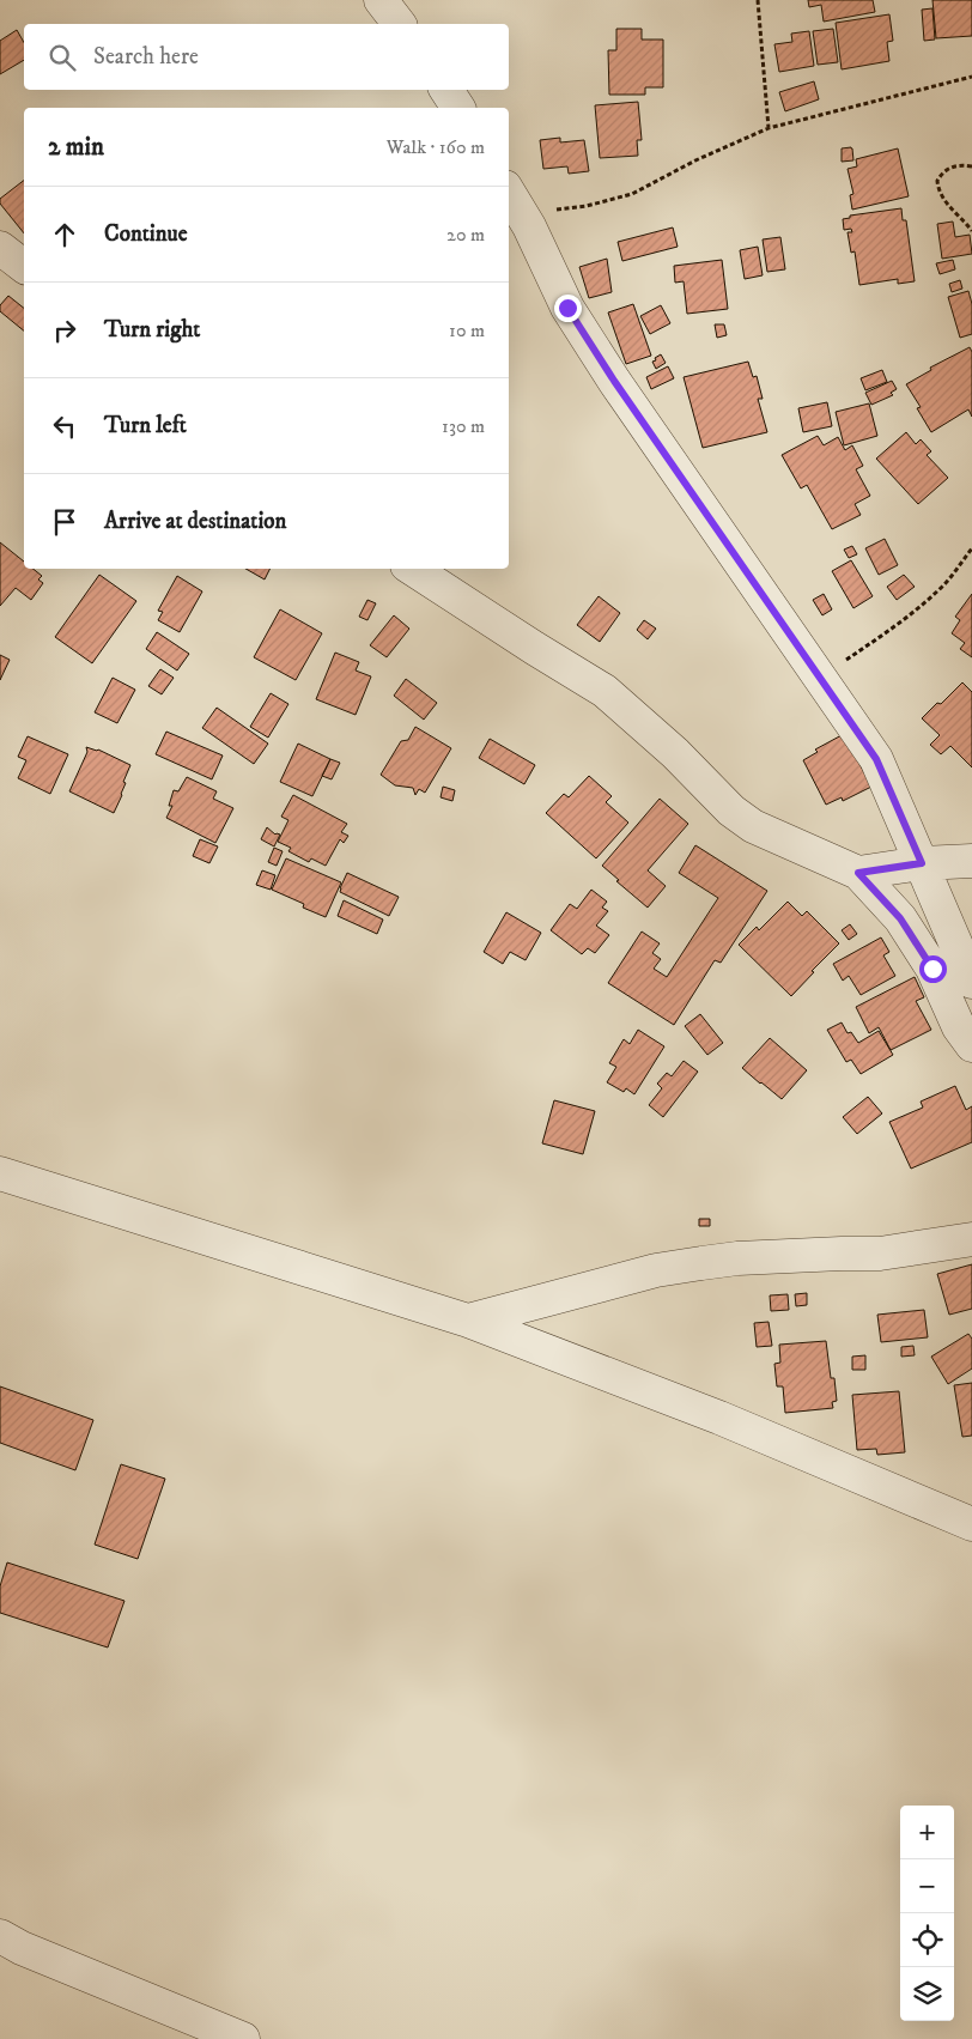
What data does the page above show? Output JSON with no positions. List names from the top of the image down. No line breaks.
{"page":{"search":"Search here","heading":["2 min","Walk · 160 m"],"list":[["Continue","20 m"],["Turn right","10 m"],["Turn left","130 m"],"Arrive at destination"],"map_buttons":["+","−"]}}
